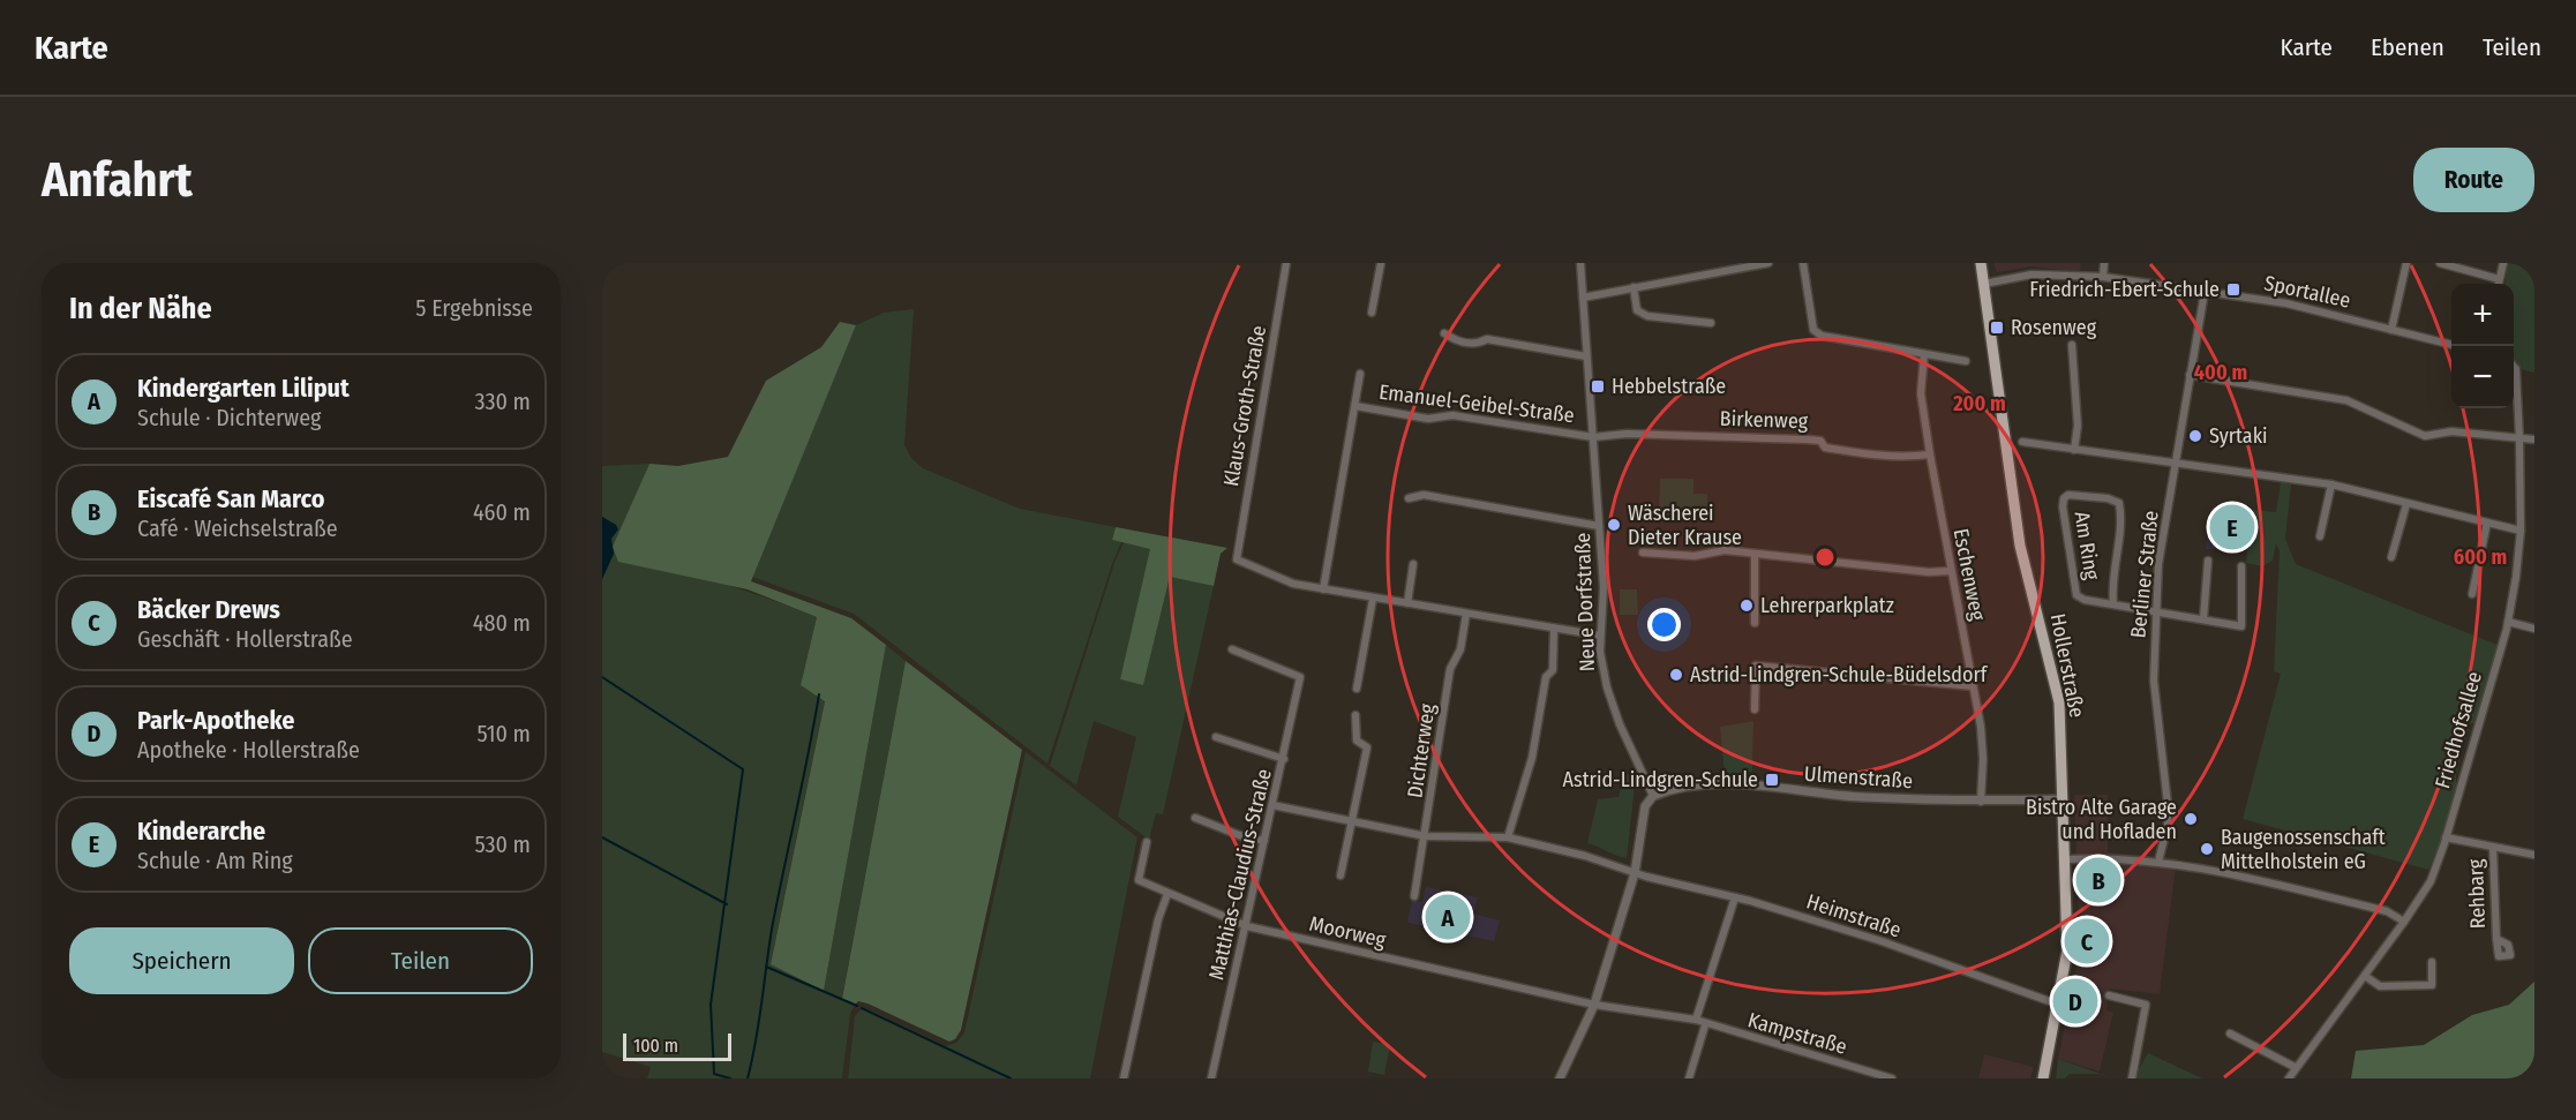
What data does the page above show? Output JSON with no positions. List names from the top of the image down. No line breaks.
{"streets":{"main road":["Hollerstraße"],"street":["Sportallee","Emanuel-Geibel-Straße","Klaus-Groth-Straße","Birkenweg","Am Ring","Eschenweg","Berliner Straße","Neue Dorfstraße","Friedhofsallee","Dichterweg","Ulmenstraße","Matthias-Claudius-Straße","Rehbarg","Heimstraße","Moorweg","Kampstraße"]},"crossings":[["Sportallee","Berliner Straße"],["Sportallee","Hollerstraße"],["Emanuel-Geibel-Straße","Klaus-Groth-Straße"],["Emanuel-Geibel-Straße","Birkenweg"],["Emanuel-Geibel-Straße","Neue Dorfstraße"],["Birkenweg","Eschenweg"],["Birkenweg","Neue Dorfstraße"],["Am Ring","Berliner Straße"],["Eschenweg","Ulmenstraße"],["Neue Dorfstraße","Ulmenstraße"],["Hollerstraße","Ulmenstraße"],["Hollerstraße","Heimstraße"],["Dichterweg","Heimstraße"],["Matthias-Claudius-Straße","Heimstraße"],["Matthias-Claudius-Straße","Moorweg"],["Moorweg","Kampstraße"]],"places":{"transit":["Friedrich-Ebert-Schule","Rosenweg","Hebbelstraße","Astrid-Lindgren-Schule"],"other":["Syrtaki","Wäscherei Dieter Krause","Lehrerparkplatz","Astrid-Lindgren-Schule-Büdelsdorf","Bistro Alte Garage und Hofladen","Baugenossenschaft Mittelholstein eG"]},"scale_bar":"100 m","page":{"header":"Karte","nav":["Karte","Ebenen","Teilen"],"buttons":["Route",["Speichern","Teilen"]],"title":"Anfahrt","heading":["In der Nähe","5 Ergebnisse"],"map_buttons":["+","−"],"list":[{"mark":"A","name":"Kindergarten Liliput","note":"Schule · Dichterweg","value":"330 m"},{"mark":"B","name":"Eiscafé San Marco","note":"Café · Weichselstraße","value":"460 m"},{"mark":"C","name":"Bäcker Drews","note":"Geschäft · Hollerstraße","value":"480 m"},{"mark":"D","name":"Park-Apotheke","note":"Apotheke · Hollerstraße","value":"510 m"},{"mark":"E","name":"Kinderarche","note":"Schule · Am Ring","value":"530 m"}],"pins":["E","B","A","C","D"],"scale":"100 m"},"rings":["400 m","200 m","600 m"]}
